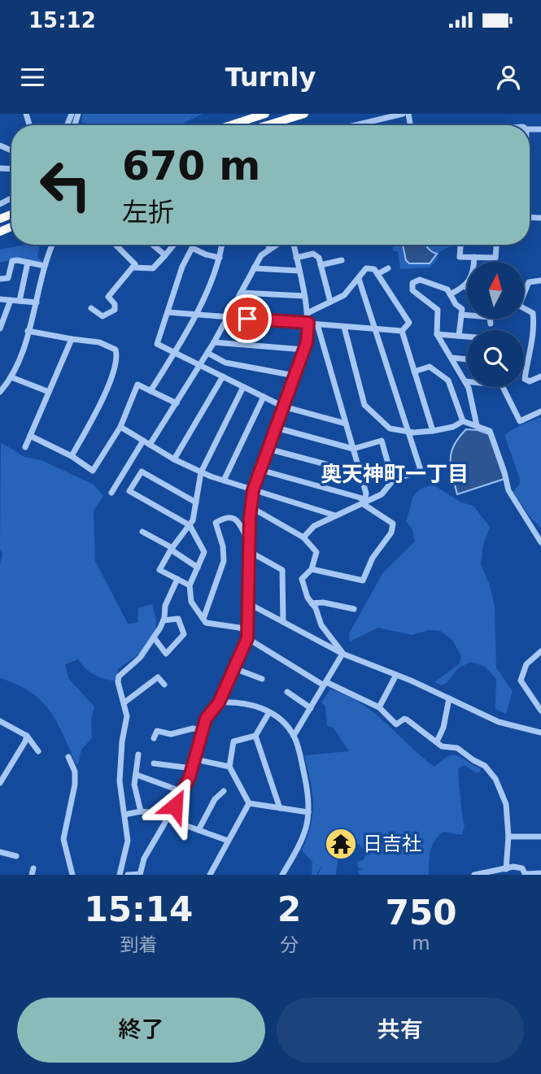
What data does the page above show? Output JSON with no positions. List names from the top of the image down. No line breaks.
{"districts":["奥天神町一丁目"],"places":{"temple":["日吉社"]},"north":"top","page":{"status":"15:12","header":"Turnly","turn":["670 m","左折"],"eta":["15:14","到着","2","分","750","m"],"buttons":["終了","共有"]}}
